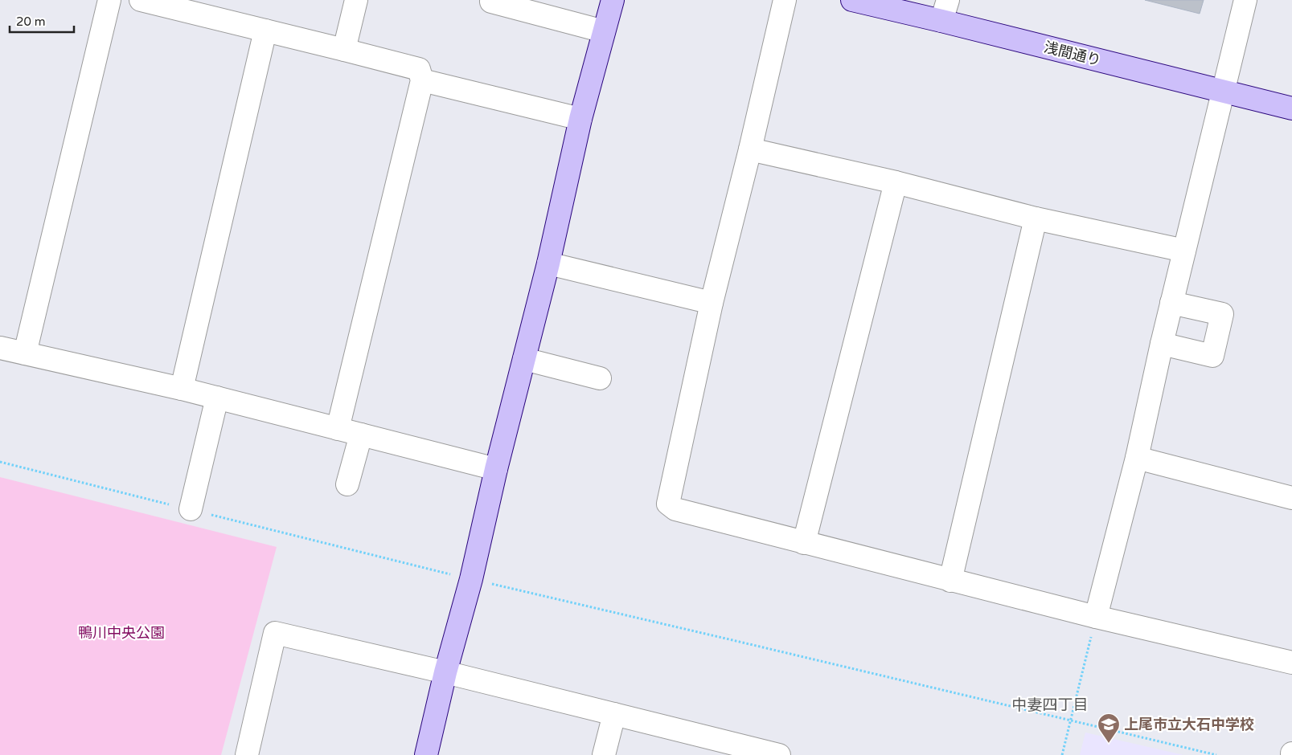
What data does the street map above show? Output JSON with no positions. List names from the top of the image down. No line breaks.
{"streets":{"street":["浅間通り"]},"districts":["中妻四丁目"],"parks":["鴨川中央公園"],"places":{"school or university":["上尾市立大石中学校"]},"scale_bar":"20 m"}
